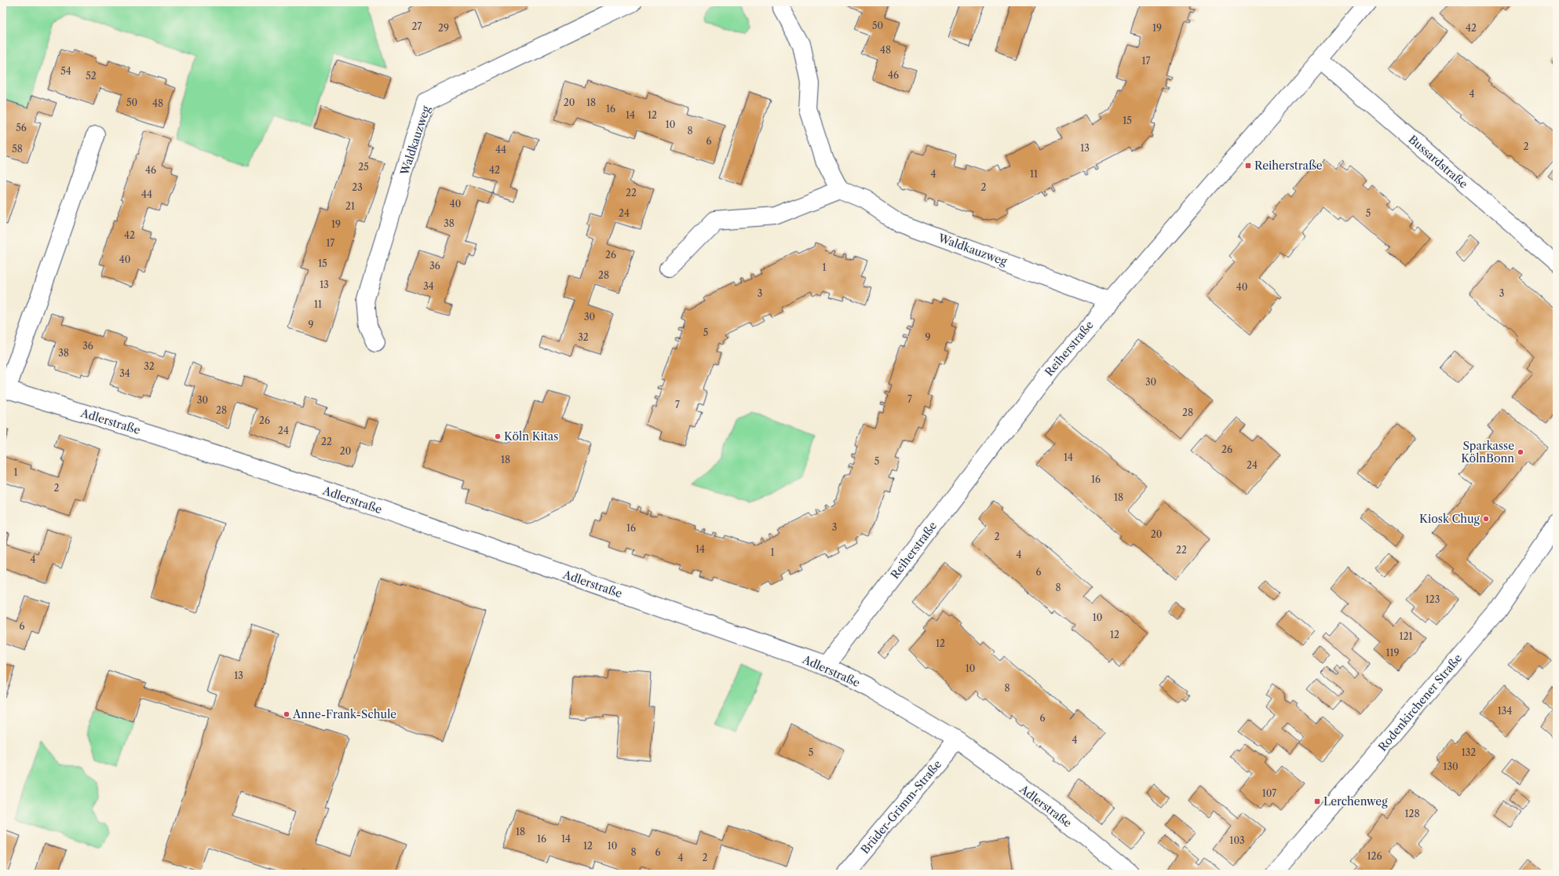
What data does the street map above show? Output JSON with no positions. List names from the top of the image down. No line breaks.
{"streets":{"street":["Waldkauzweg","Bussardstraße","Reiherstraße","Adlerstraße","Rodenkirchener Straße","Brüder-Grimm-Straße"]},"crossings":[["Waldkauzweg","Reiherstraße"],["Bussardstraße","Reiherstraße"],["Reiherstraße","Adlerstraße"],["Adlerstraße","Brüder-Grimm-Straße"]],"places":{"transit":["Reiherstraße","Lerchenweg"],"other":["Köln Kitas","Sparkasse KölnBonn","Kiosk Chug","Anne-Frank-Schule"]},"house_numbers":["50","27","29","19","42","48","17","54","46","52","4","50","20","18","48","16","14","12","15","10","56","8","6","2","13","58","44","25","46","42","4","11","23","2","22","44","40","21","24","5","38","19","42","17","26","40","15","36","1","28","13","34","40","3","3","11","30","9","5","32","9","36","38","32","34","30","7","30","7","28","28","26","24","22","26","20","14","18","5","24","1","16","2","18","3","16","20","2","14","22","1","4","4","6","8","123","10","6","12","121","12","119","10","13","8","134","6","4","5","132","130","107","128","18","16","14","103","12","10","8","6","126","4","2"]}
